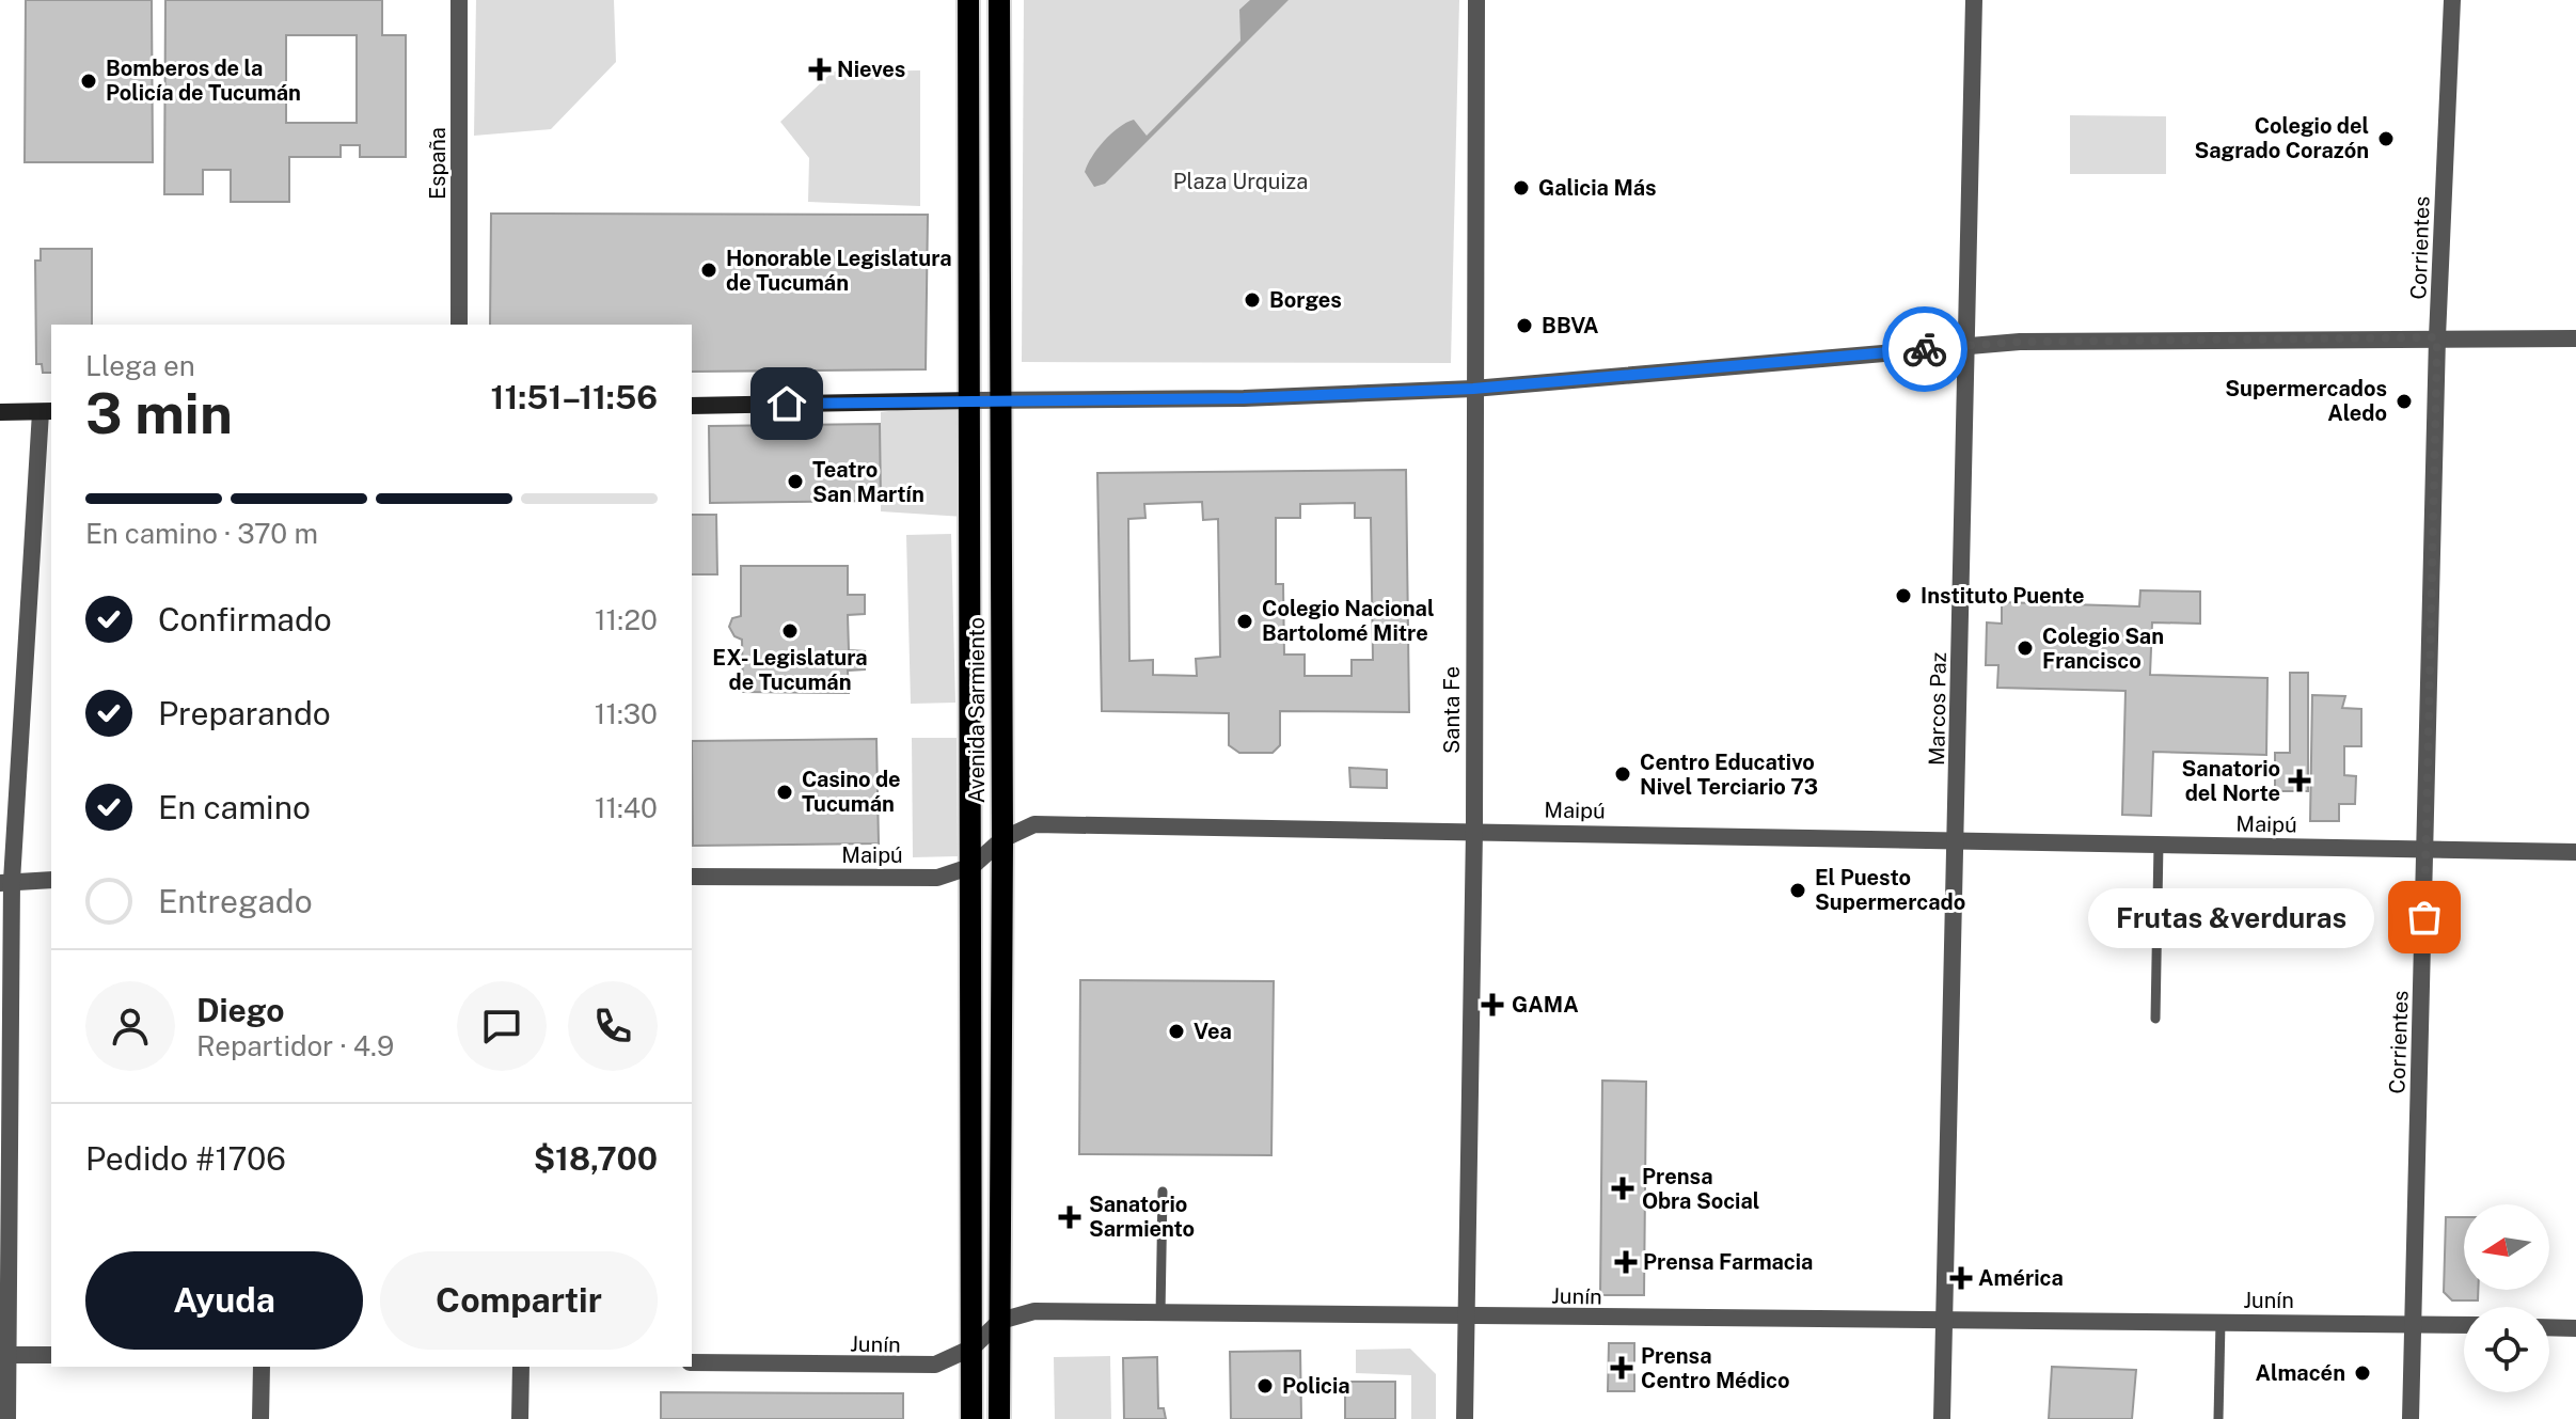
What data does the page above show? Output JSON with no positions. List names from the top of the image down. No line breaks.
{"streets":{"main road":["Avenida Sarmiento"],"street":["España","Corrientes","Marcos Paz","Santa Fe","Maipú","Junín"]},"crossings":[["Corrientes","Maipú"],["Corrientes","Junín"],["Marcos Paz","Maipú"],["Marcos Paz","Junín"],["Avenida Sarmiento","Maipú"],["Avenida Sarmiento","Junín"],["Santa Fe","Maipú"],["Santa Fe","Junín"]],"parks":["Plaza Urquiza"],"places":{"health":["Nieves","Sanatorio del Norte","GAMA","Prensa Obra Social","Sanatorio Sarmiento","Prensa Farmacia","América","Prensa Centro Médico"],"other":["Bomberos de la Policía de Tucumán","Colegio del Sagrado Corazón","Galicia Más","Honorable Legislatura de Tucumán","Borges","BBVA","Supermercados Aledo","Teatro San Martín","Instituto Puente","Colegio Nacional Bartolomé Mitre","EX- Legislatura de Tucumán","Colegio San Francisco","Centro Educativo Nivel Terciario 73","Casino de Tucumán","El Puesto Supermercado","Frutas &verduras","Vea","Almacén","Policia"]},"north":"left","page":{"heading":["3 min","Llega en","11:51–11:56"],"panel":["Diego","Repartidor · 4.9","Pedido #1706","$18,700"],"bar":"En camino · 370 m","list":[["Confirmado","11:20"],["Preparando","11:30"],["En camino","11:40"],"Entregado"],"bubble":"Frutas &verduras","buttons":["Ayuda","Compartir"]}}
